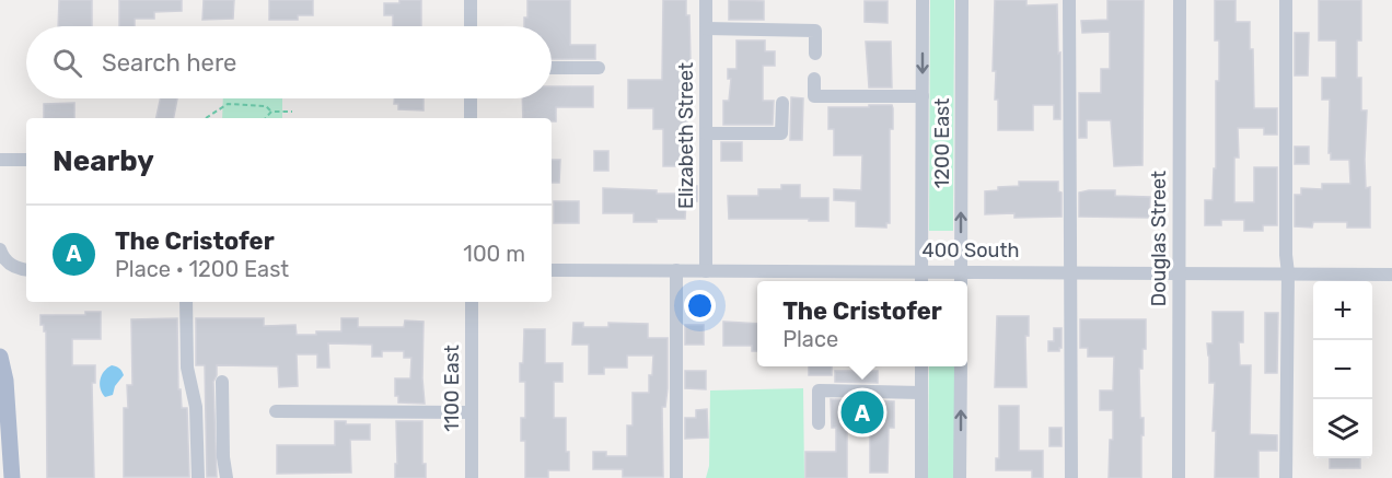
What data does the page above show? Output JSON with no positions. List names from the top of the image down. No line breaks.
{"streets":{"street":["Elizabeth Street","1200 East","Douglas Street","400 South","1100 East"]},"crossings":[["Elizabeth Street","400 South"],["1200 East","400 South"],["Douglas Street","400 South"]],"page":{"search":"Search here","heading":"Nearby","list":[{"mark":"A","name":"The Cristofer","note":"Place · 1200 East","value":"100 m"}],"map_buttons":["+","−"],"popup":["The Cristofer","Place"],"pins":"A"}}
